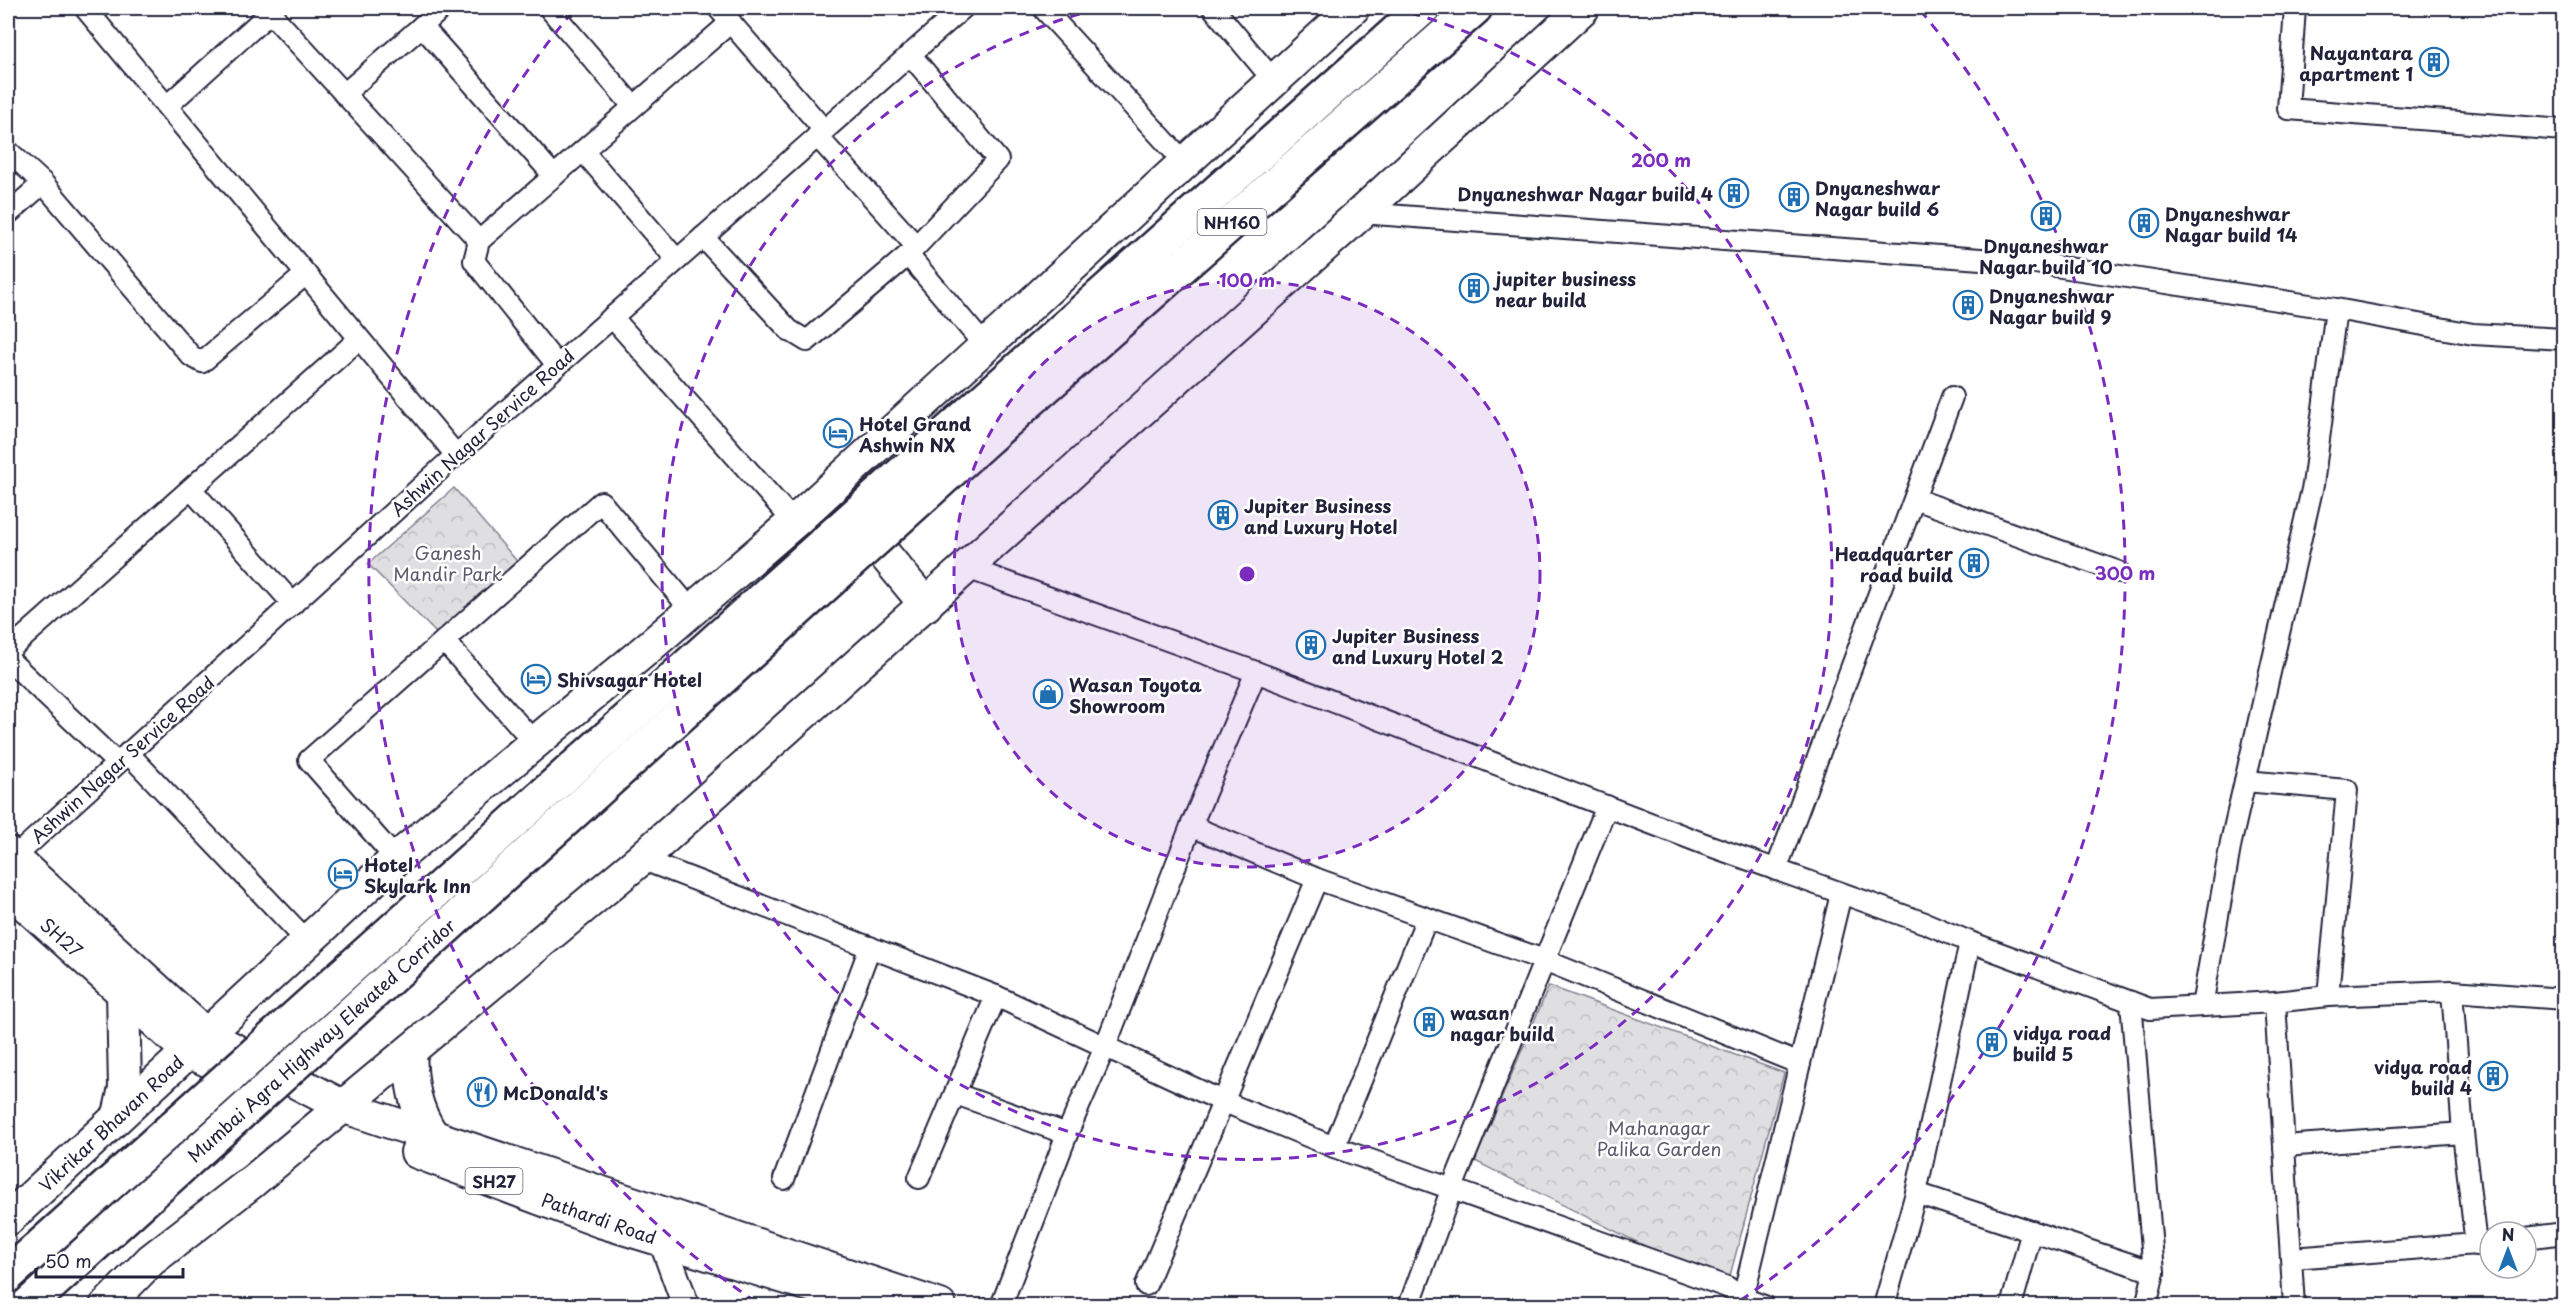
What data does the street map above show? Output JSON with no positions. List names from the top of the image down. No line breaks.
{"streets":{"highway":["NH160","Mumbai Agra Highway Elevated Corridor"],"main road":["SH27","Vikrikar Bhavan Road","Pathardi Road"],"street":["Ashwin Nagar Service Road"]},"crossings":[["SH27","Vikrikar Bhavan Road"],["SH27","Pathardi Road"]],"parks":["Ganesh Mandir Park","Mahanagar Palika Garden"],"places":{"building":["Nayantara apartment 1","Dnyaneshwar Nagar build 4","Dnyaneshwar Nagar build 6","Dnyaneshwar Nagar build 10","Dnyaneshwar Nagar build 14","jupiter business near build","Dnyaneshwar Nagar build 9","Jupiter Business and Luxury Hotel","Headquarter road build","Jupiter Business and Luxury Hotel 2","wasan nagar build","vidya road build 5","vidya road build 4"],"hotel":["Hotel Grand Ashwin NX","Shivsagar Hotel","Hotel Skylark Inn"],"shop":["Wasan Toyota Showroom"],"restaurant":["McDonald's"]},"scale_bar":"50 m","north":"top","rings":["200 m","100 m","300 m"]}
